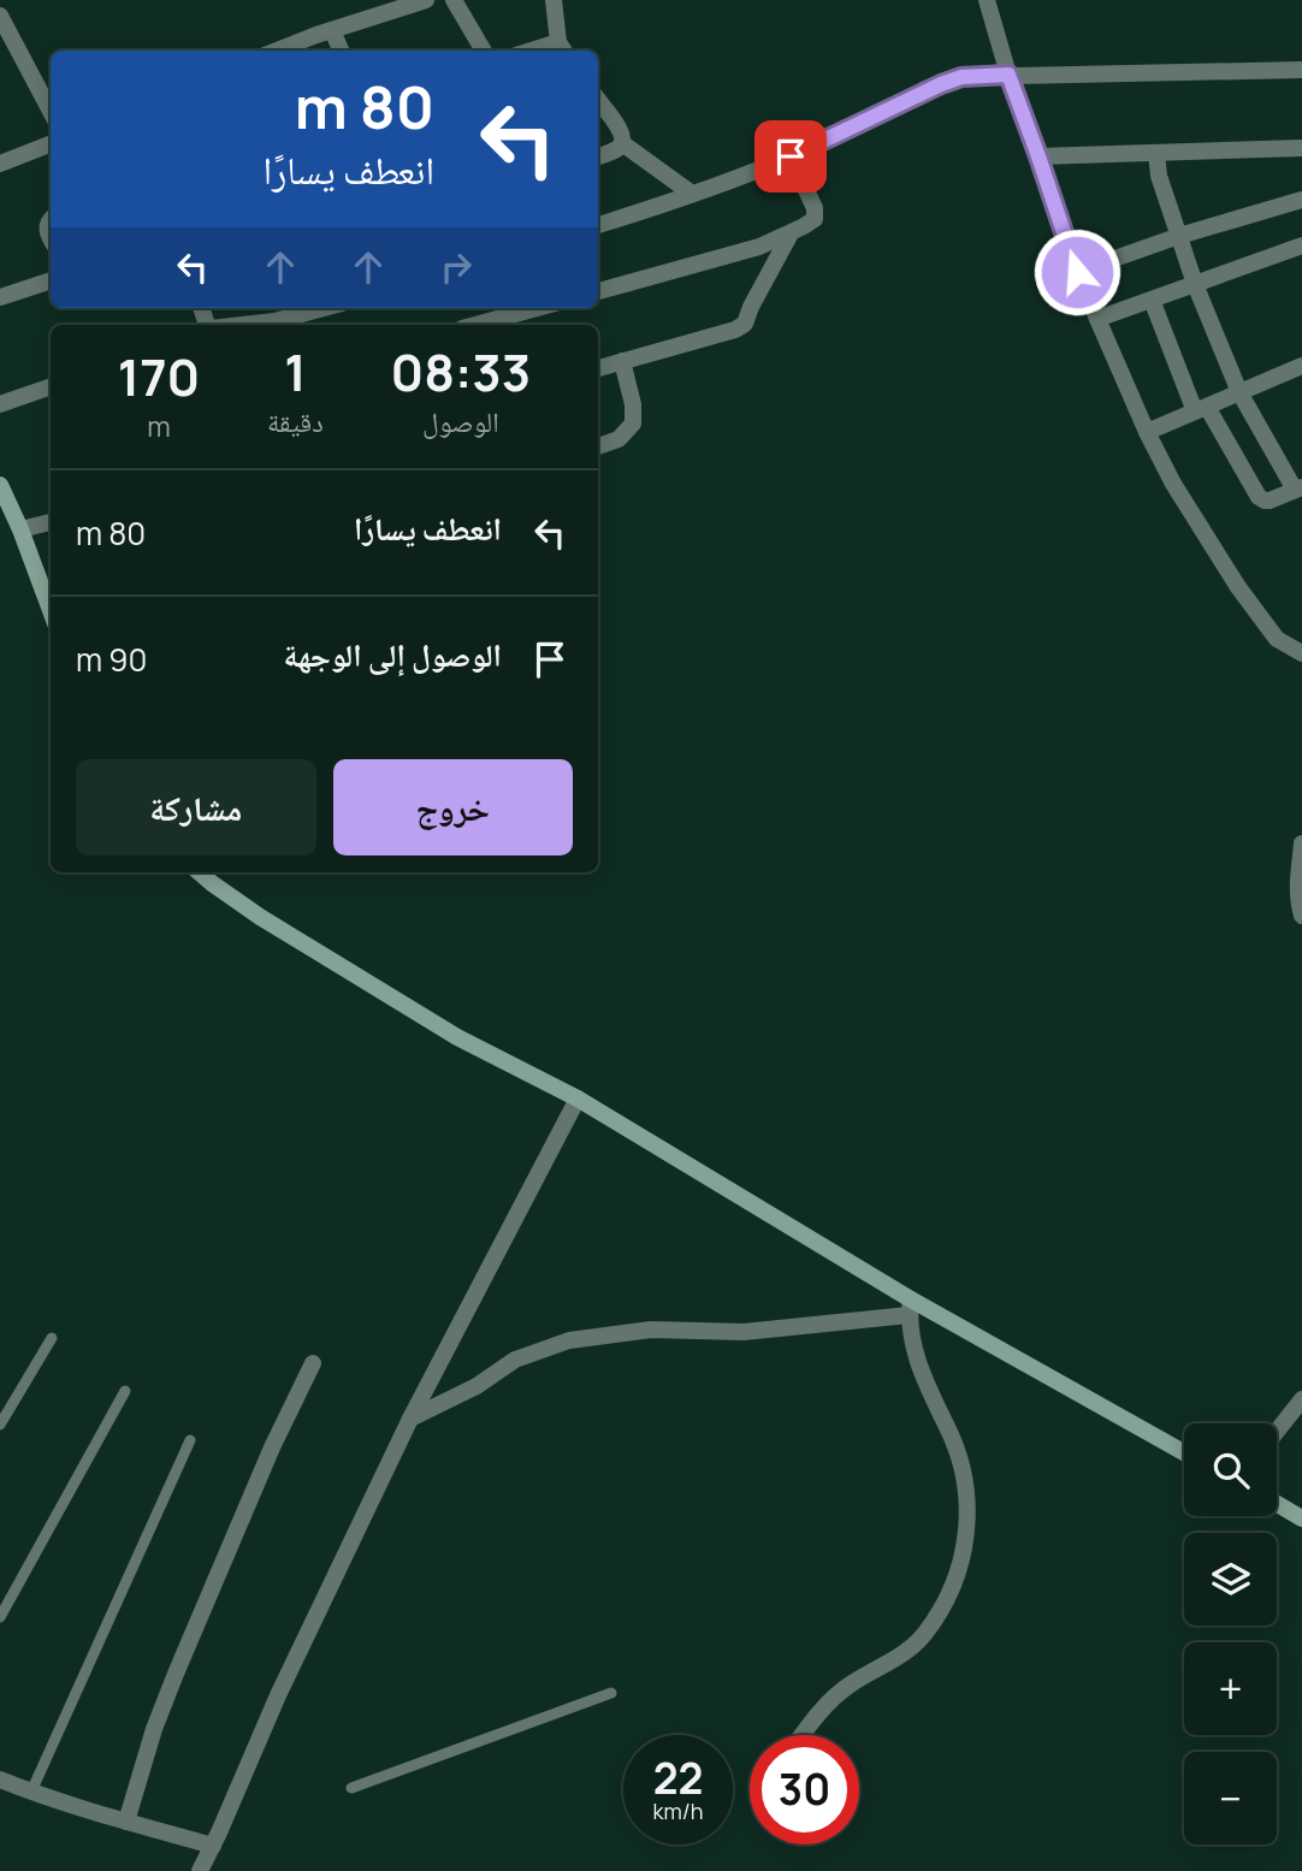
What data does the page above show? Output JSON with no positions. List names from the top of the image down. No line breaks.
{"page":{"turn":["80 m","انعطف يسارًا"],"eta":["08:33","الوصول","1","دقيقة","170","m"],"list":[{"name":"انعطف يسارًا","value":"80 m"},{"name":"الوصول إلى الوجهة","value":"90 m"}],"buttons":["خروج","مشاركة"],"map_buttons":["+","−"],"speed":"22 km/h","limit":"30"}}
